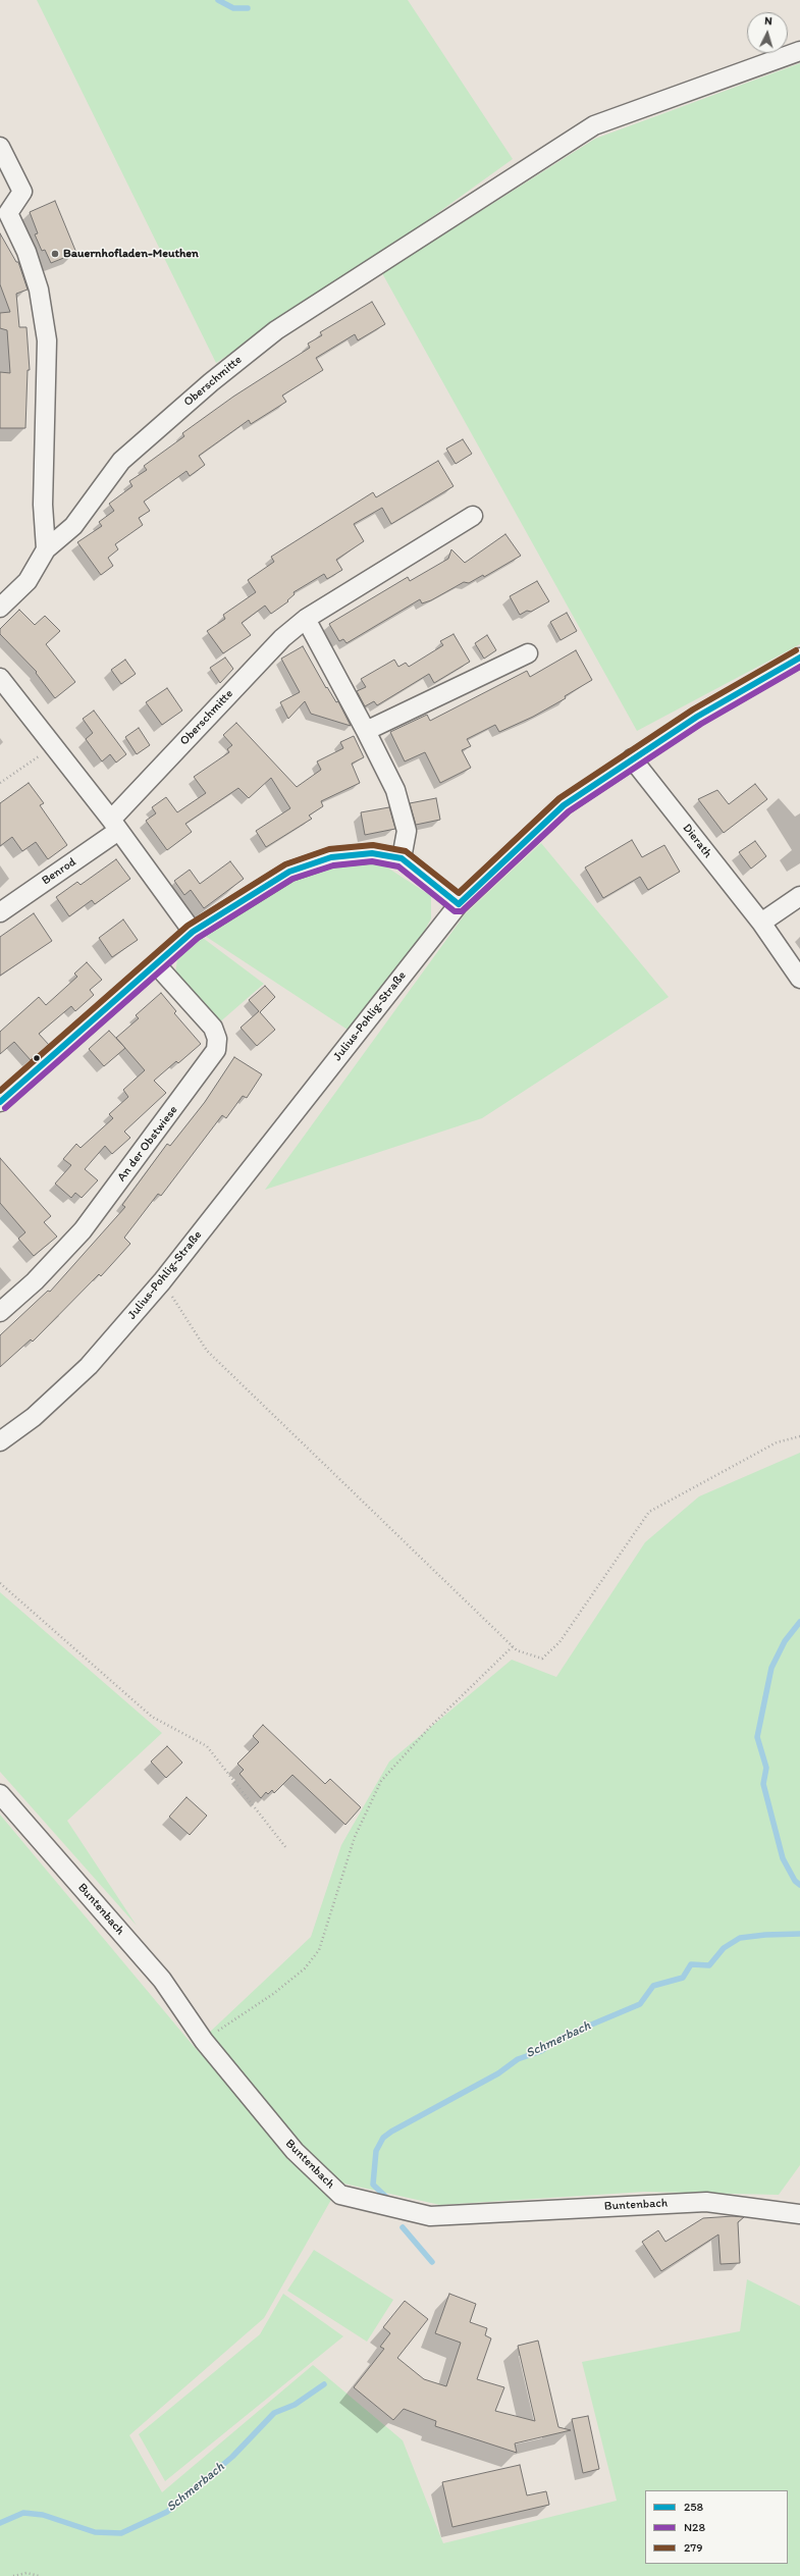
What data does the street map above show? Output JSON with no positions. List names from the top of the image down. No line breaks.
{"streets":{"street":["Oberschmitte","Dierath","Benrod","Julius-Pohlig-Straße","An der Obstwiese","Buntenbach"]},"crossings":[["Oberschmitte","Benrod"],["Dierath","Julius-Pohlig-Straße"]],"water":["Schmerbach"],"places":["Bauernhofladen-Meuthen"],"lines":["transit line 279","transit line 258","transit line N28"],"legend":["258","N28","279"],"north":"top"}
